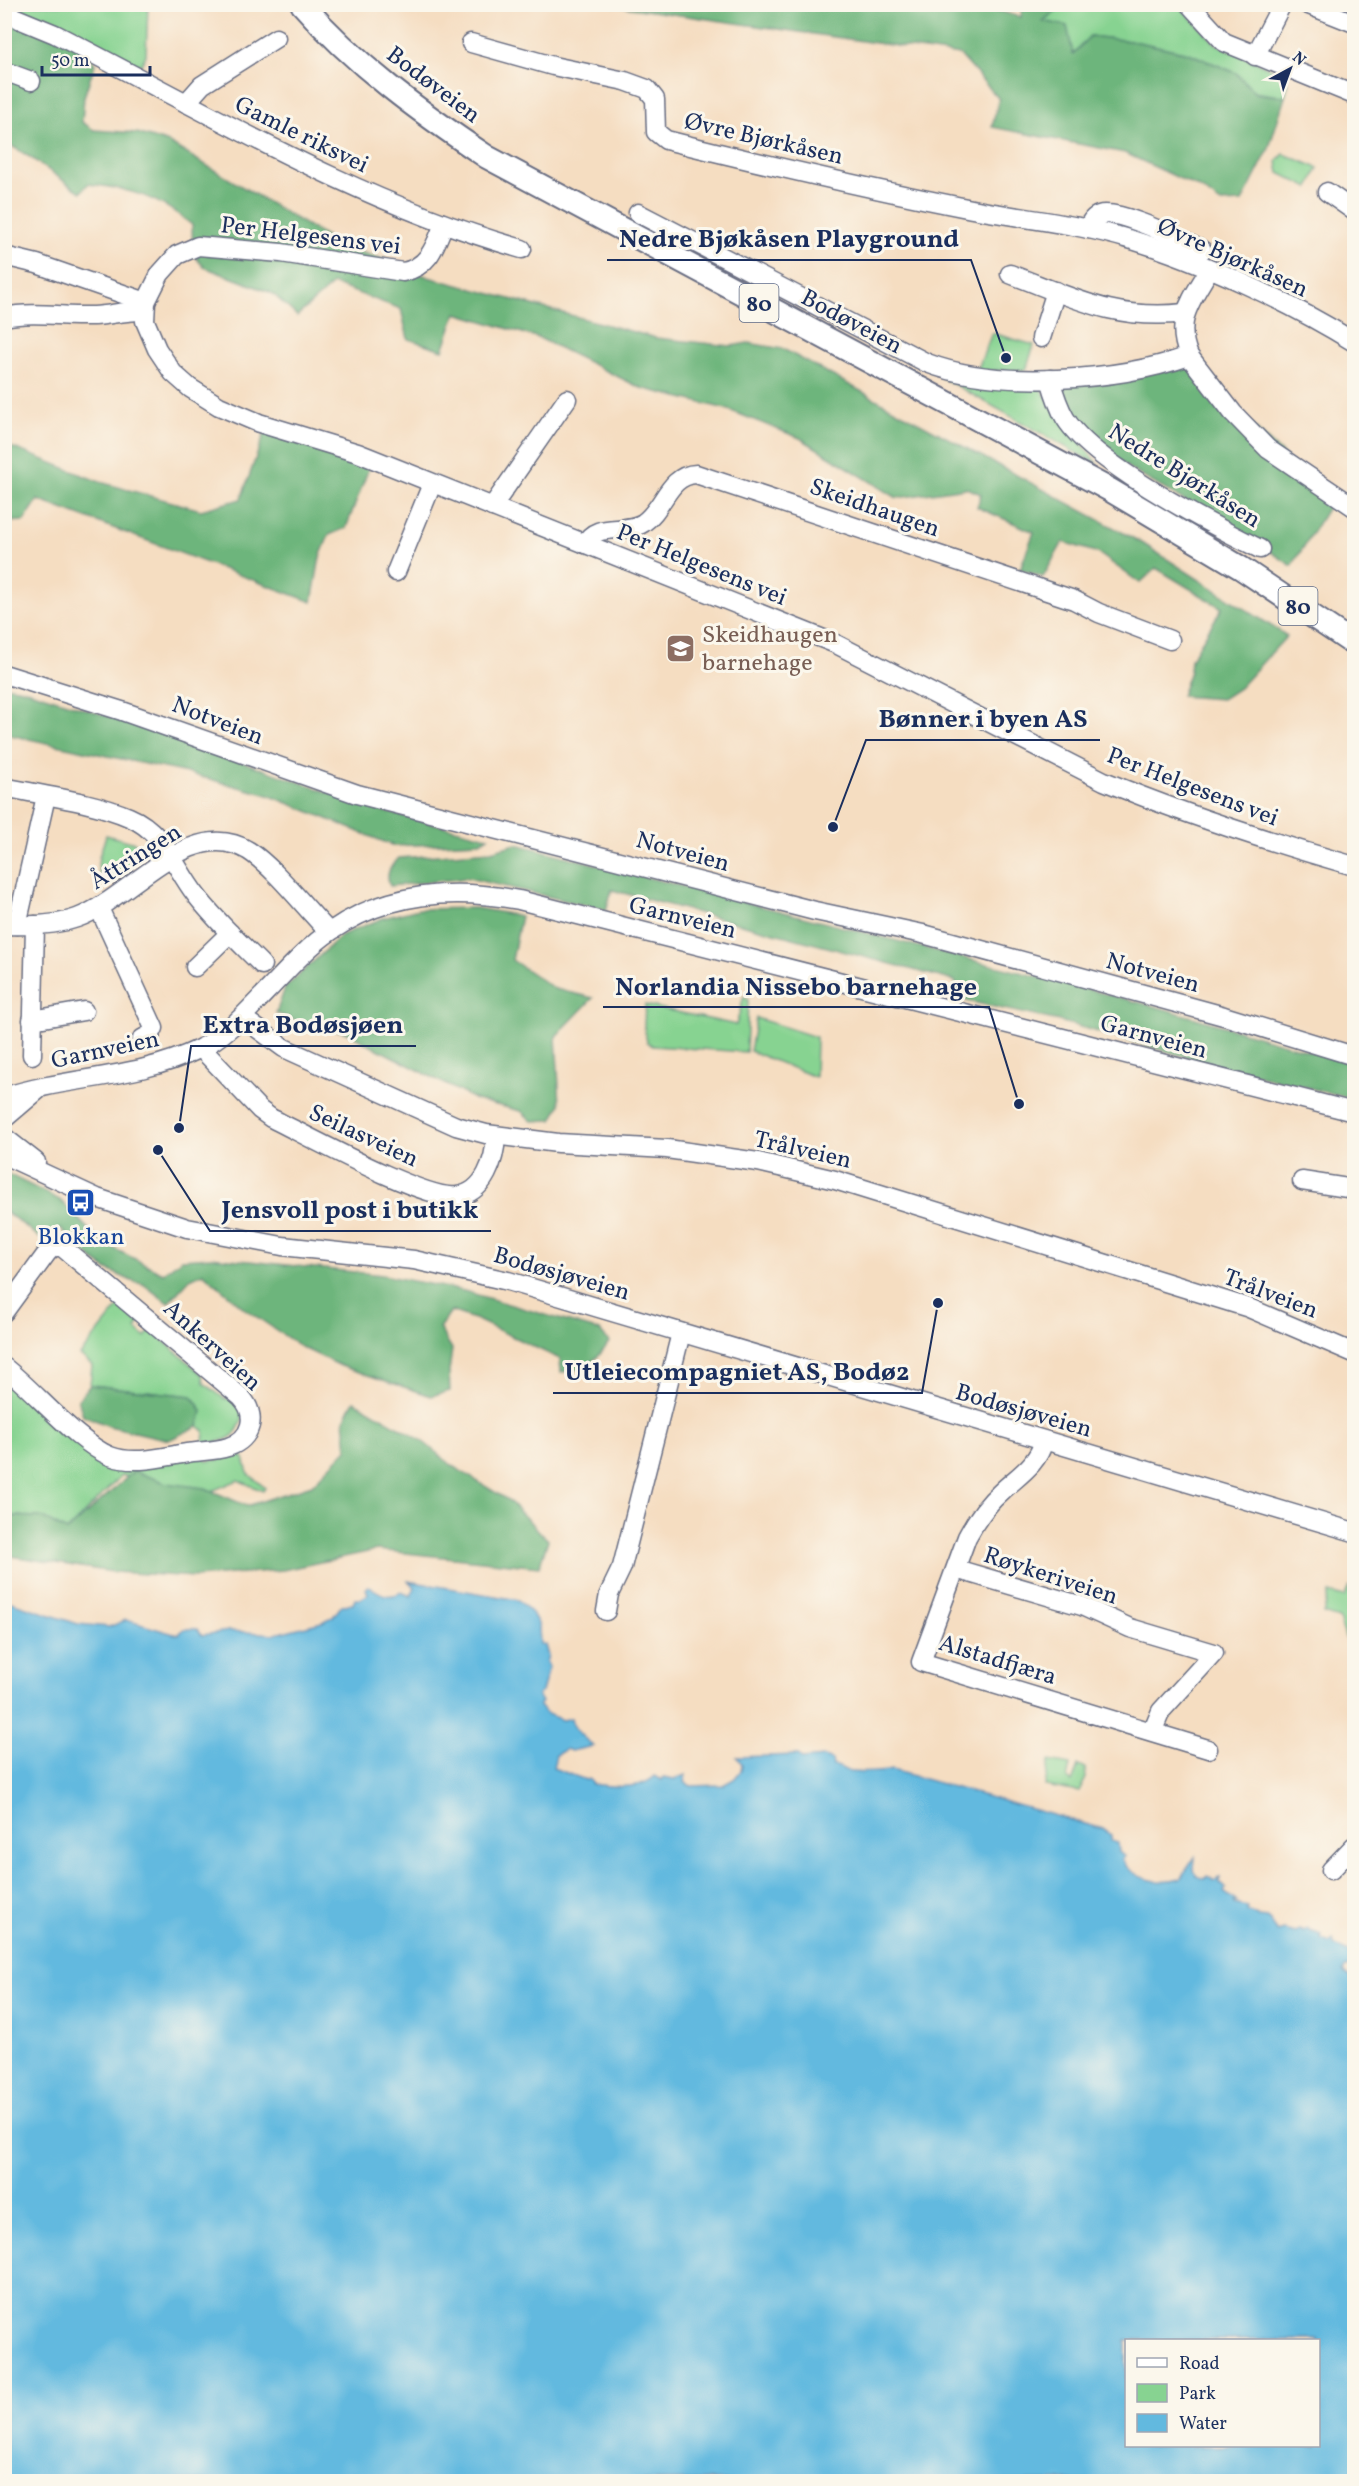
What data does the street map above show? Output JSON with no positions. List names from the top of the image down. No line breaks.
{"streets":{"main road":["Bodøveien","80"],"street":["Gamle riksvei","Øvre Bjørkåsen","Per Helgesens vei","Nedre Bjørkåsen","Skeidhaugen","Notveien","Åttringen","Garnveien","Seilasveien","Trålveien","Bodøsjøveien","Ankerveien","Røykeriveien","Alstadfjæra"]},"crossings":[["Gamle riksvei","Per Helgesens vei"],["Per Helgesens vei","Skeidhaugen"],["Åttringen","Garnveien"],["Garnveien","Seilasveien"],["Garnveien","Trålveien"],["Seilasveien","Trålveien"],["Bodøsjøveien","Røykeriveien"],["Røykeriveien","Alstadfjæra"]],"places":{"other":["Nedre Bjøkåsen Playground","Bønner i byen AS","Norlandia Nissebo barnehage","Extra Bodøsjøen","Jensvoll post i butikk","Utleiecompagniet AS, Bodø2"],"school or university":["Skeidhaugen barnehage"],"bus stop":["Blokkan"]},"legend":["Road","Park","Water"],"scale_bar":"50 m","north":"top right"}
